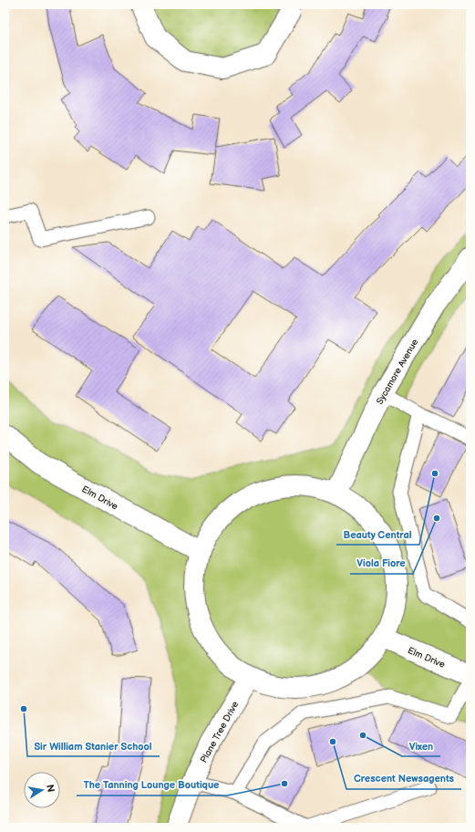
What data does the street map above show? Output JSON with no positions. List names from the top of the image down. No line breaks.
{"streets":{"street":["Sycamore Avenue","Elm Drive","Plane Tree Drive"]},"places":["Beauty Central","Viola Fiore","Sir William Stanier School","Vixen","Crescent Newsagents","The Tanning Lounge Boutique"],"north":"right"}
